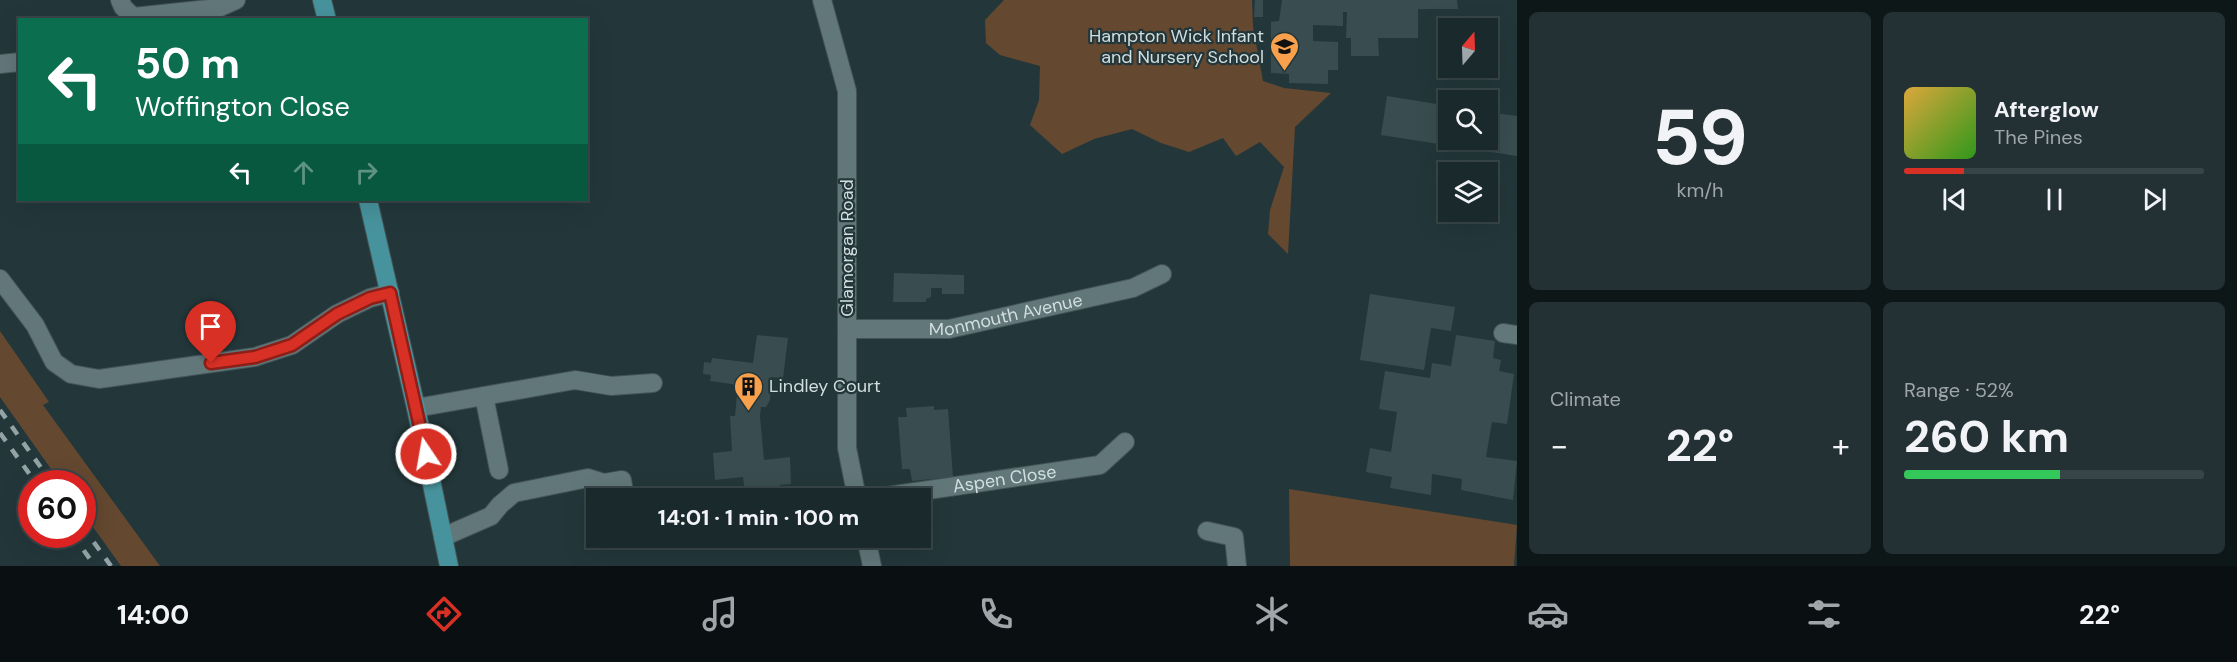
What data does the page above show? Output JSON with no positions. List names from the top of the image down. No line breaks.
{"streets":{"street":["Glamorgan Road","Monmouth Avenue","Aspen Close"]},"crossings":[["Glamorgan Road","Monmouth Avenue"]],"places":{"school or university":["Hampton Wick Infant and Nursery School"],"building":["Lindley Court"]},"north":"top","page":{"tile":[["59","km/h"],"Climate",["Range · 52%","260 km"]],"turn":["50 m","Woffington Close"],"song":["Afterglow","The Pines"],"heat":["−","22°","+"],"limit":"60","trip":"14:01 · 1 min · 100 m","tabs":["14:00","22°"]}}
